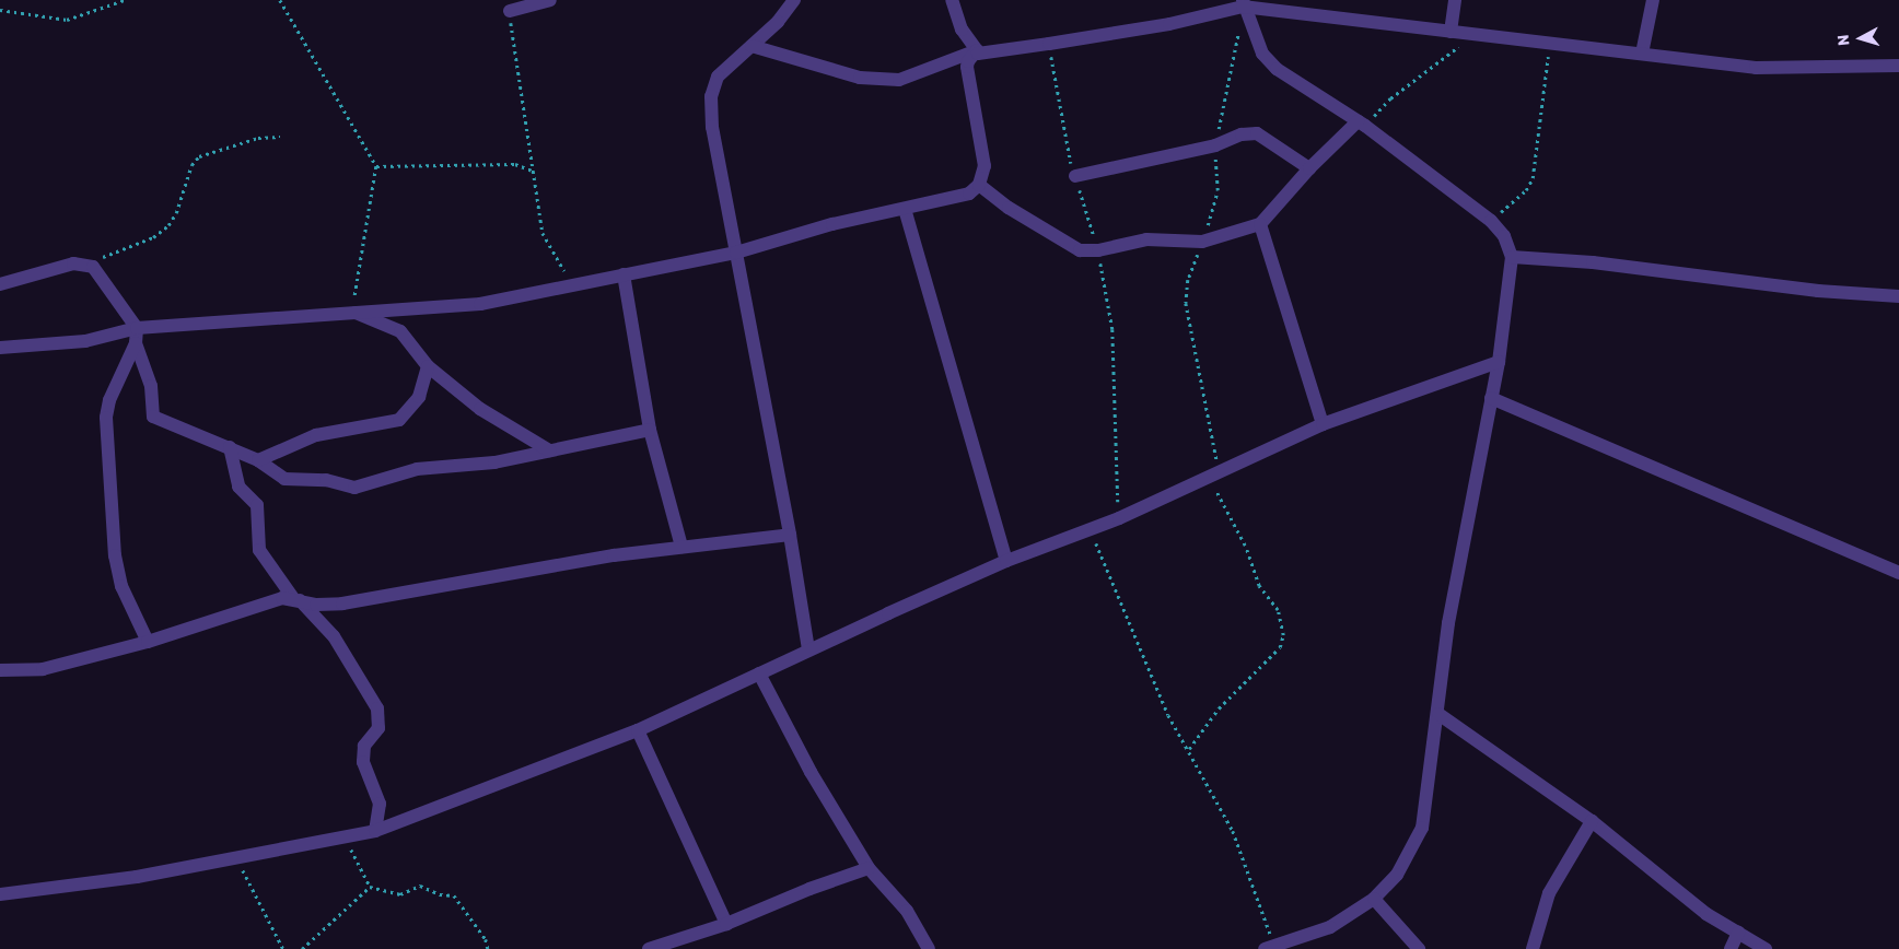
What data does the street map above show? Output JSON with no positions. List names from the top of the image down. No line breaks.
{"north":"left"}
